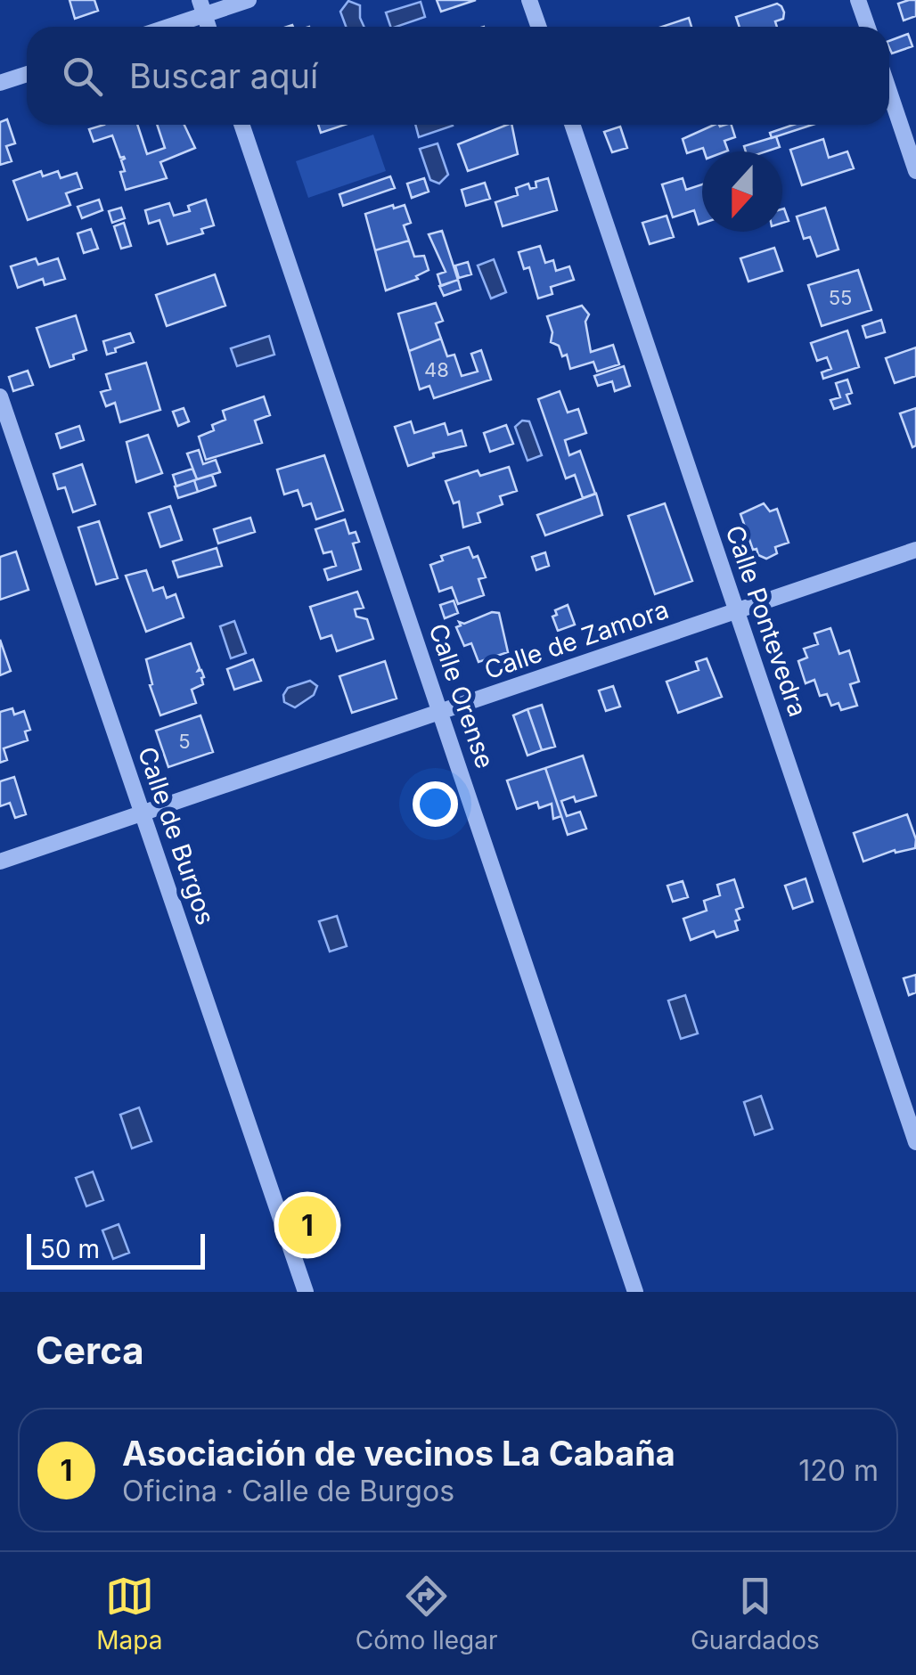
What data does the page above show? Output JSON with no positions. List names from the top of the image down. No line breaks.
{"streets":{"street":["Calle Pontevedra","Calle de Zamora","Calle Orense","Calle de Burgos"]},"crossings":[["Calle Pontevedra","Calle de Zamora"],["Calle de Zamora","Calle Orense"],["Calle de Zamora","Calle de Burgos"]],"house_numbers":["55","48","5"],"scale_bar":"50 m","north":"bottom","page":{"search":"Buscar aquí","pins":"1","scale":"50 m","heading":"Cerca","list":[{"mark":"1","name":"Asociación de vecinos La Cabaña","note":"Oficina · Calle de Burgos","value":"120 m"}],"nav":["Mapa","Cómo llegar","Guardados"]}}
